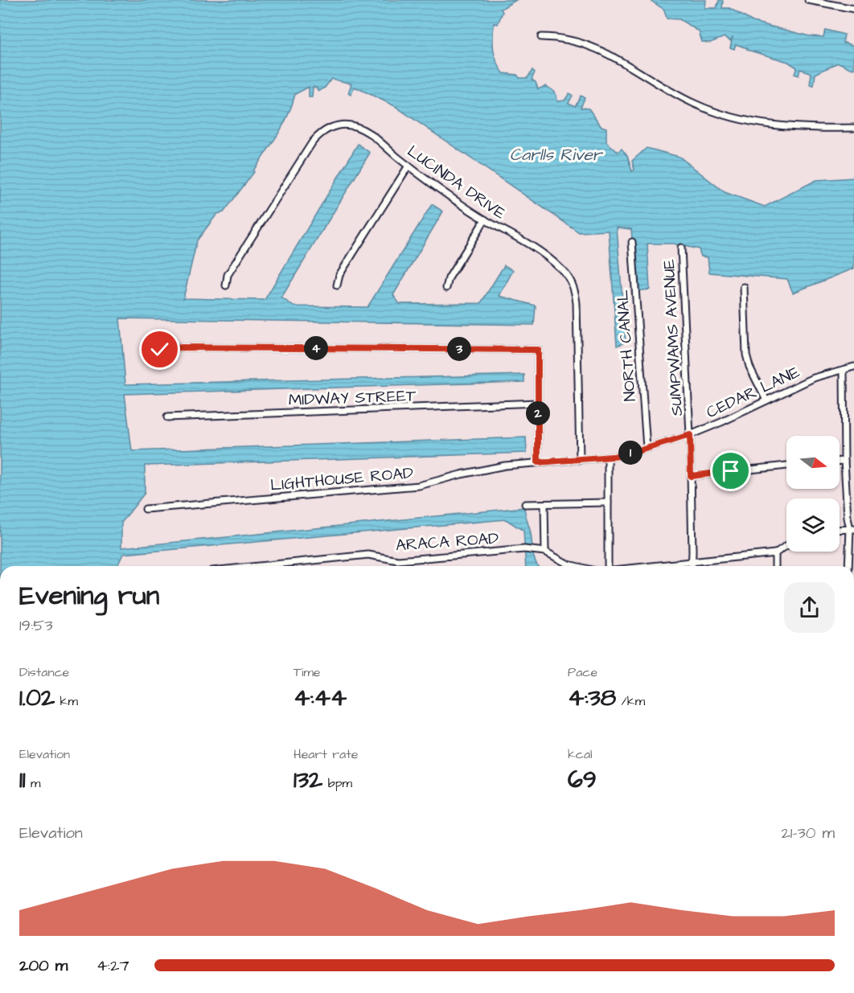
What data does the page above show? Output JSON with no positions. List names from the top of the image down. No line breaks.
{"streets":{"street":["LUCINDA DRIVE","SUMPWAMS AVENUE","NORTH CANAL","CEDAR LANE","MIDWAY STREET","LIGHTHOUSE ROAD","ARACA ROAD"]},"crossings":[["LUCINDA DRIVE","CEDAR LANE"],["SUMPWAMS AVENUE","CEDAR LANE"],["NORTH CANAL","CEDAR LANE"],["CEDAR LANE","LIGHTHOUSE ROAD"]],"water":["Carlls River"],"north":"right","page":{"pins":["4","3","2","1"],"heading":["Evening run","19:53"],"stats":[["Distance","1.02 km"],["Time","4:44"],["Pace","4:38 /km"],["Elevation","11 m"],["Heart rate","132 bpm"],["kcal","69"]],"chart":["Elevation","21–30 m"],"list":[{"name":"200 m","note":"4:27"}]}}
